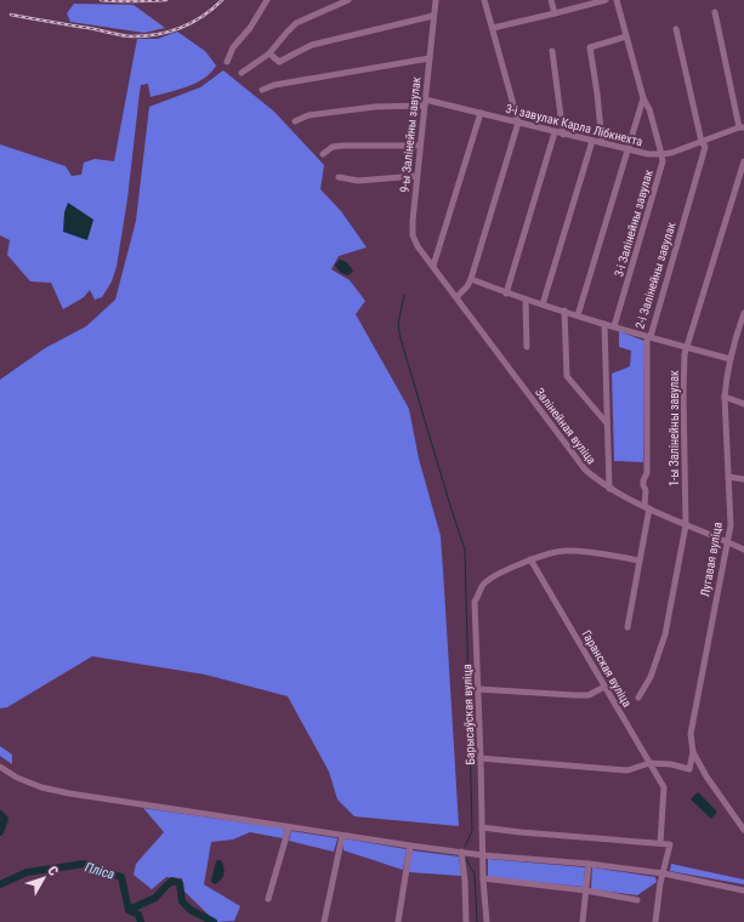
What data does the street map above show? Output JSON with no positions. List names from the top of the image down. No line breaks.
{"streets":{"street":["3-і завулак Карла Лібкнехта","9-ы Залінейны завулак","3-і Залінейны завулак","2-і Залінейны завулак","Залінейная вуліца","1-ы Залінейны завулак","Лугавая вуліца","Гаранская вуліца","Барысаўская вуліца"]},"crossings":[["3-і завулак Карла Лібкнехта","9-ы Залінейны завулак"],["3-і завулак Карла Лібкнехта","3-і Залінейны завулак"],["3-і завулак Карла Лібкнехта","2-і Залінейны завулак"],["9-ы Залінейны завулак","Залінейная вуліца"],["2-і Залінейны завулак","Залінейная вуліца"],["Залінейная вуліца","1-ы Залінейны завулак"],["Залінейная вуліца","Лугавая вуліца"],["Гаранская вуліца","Барысаўская вуліца"]],"water":["Пліса"],"north":"top right"}
